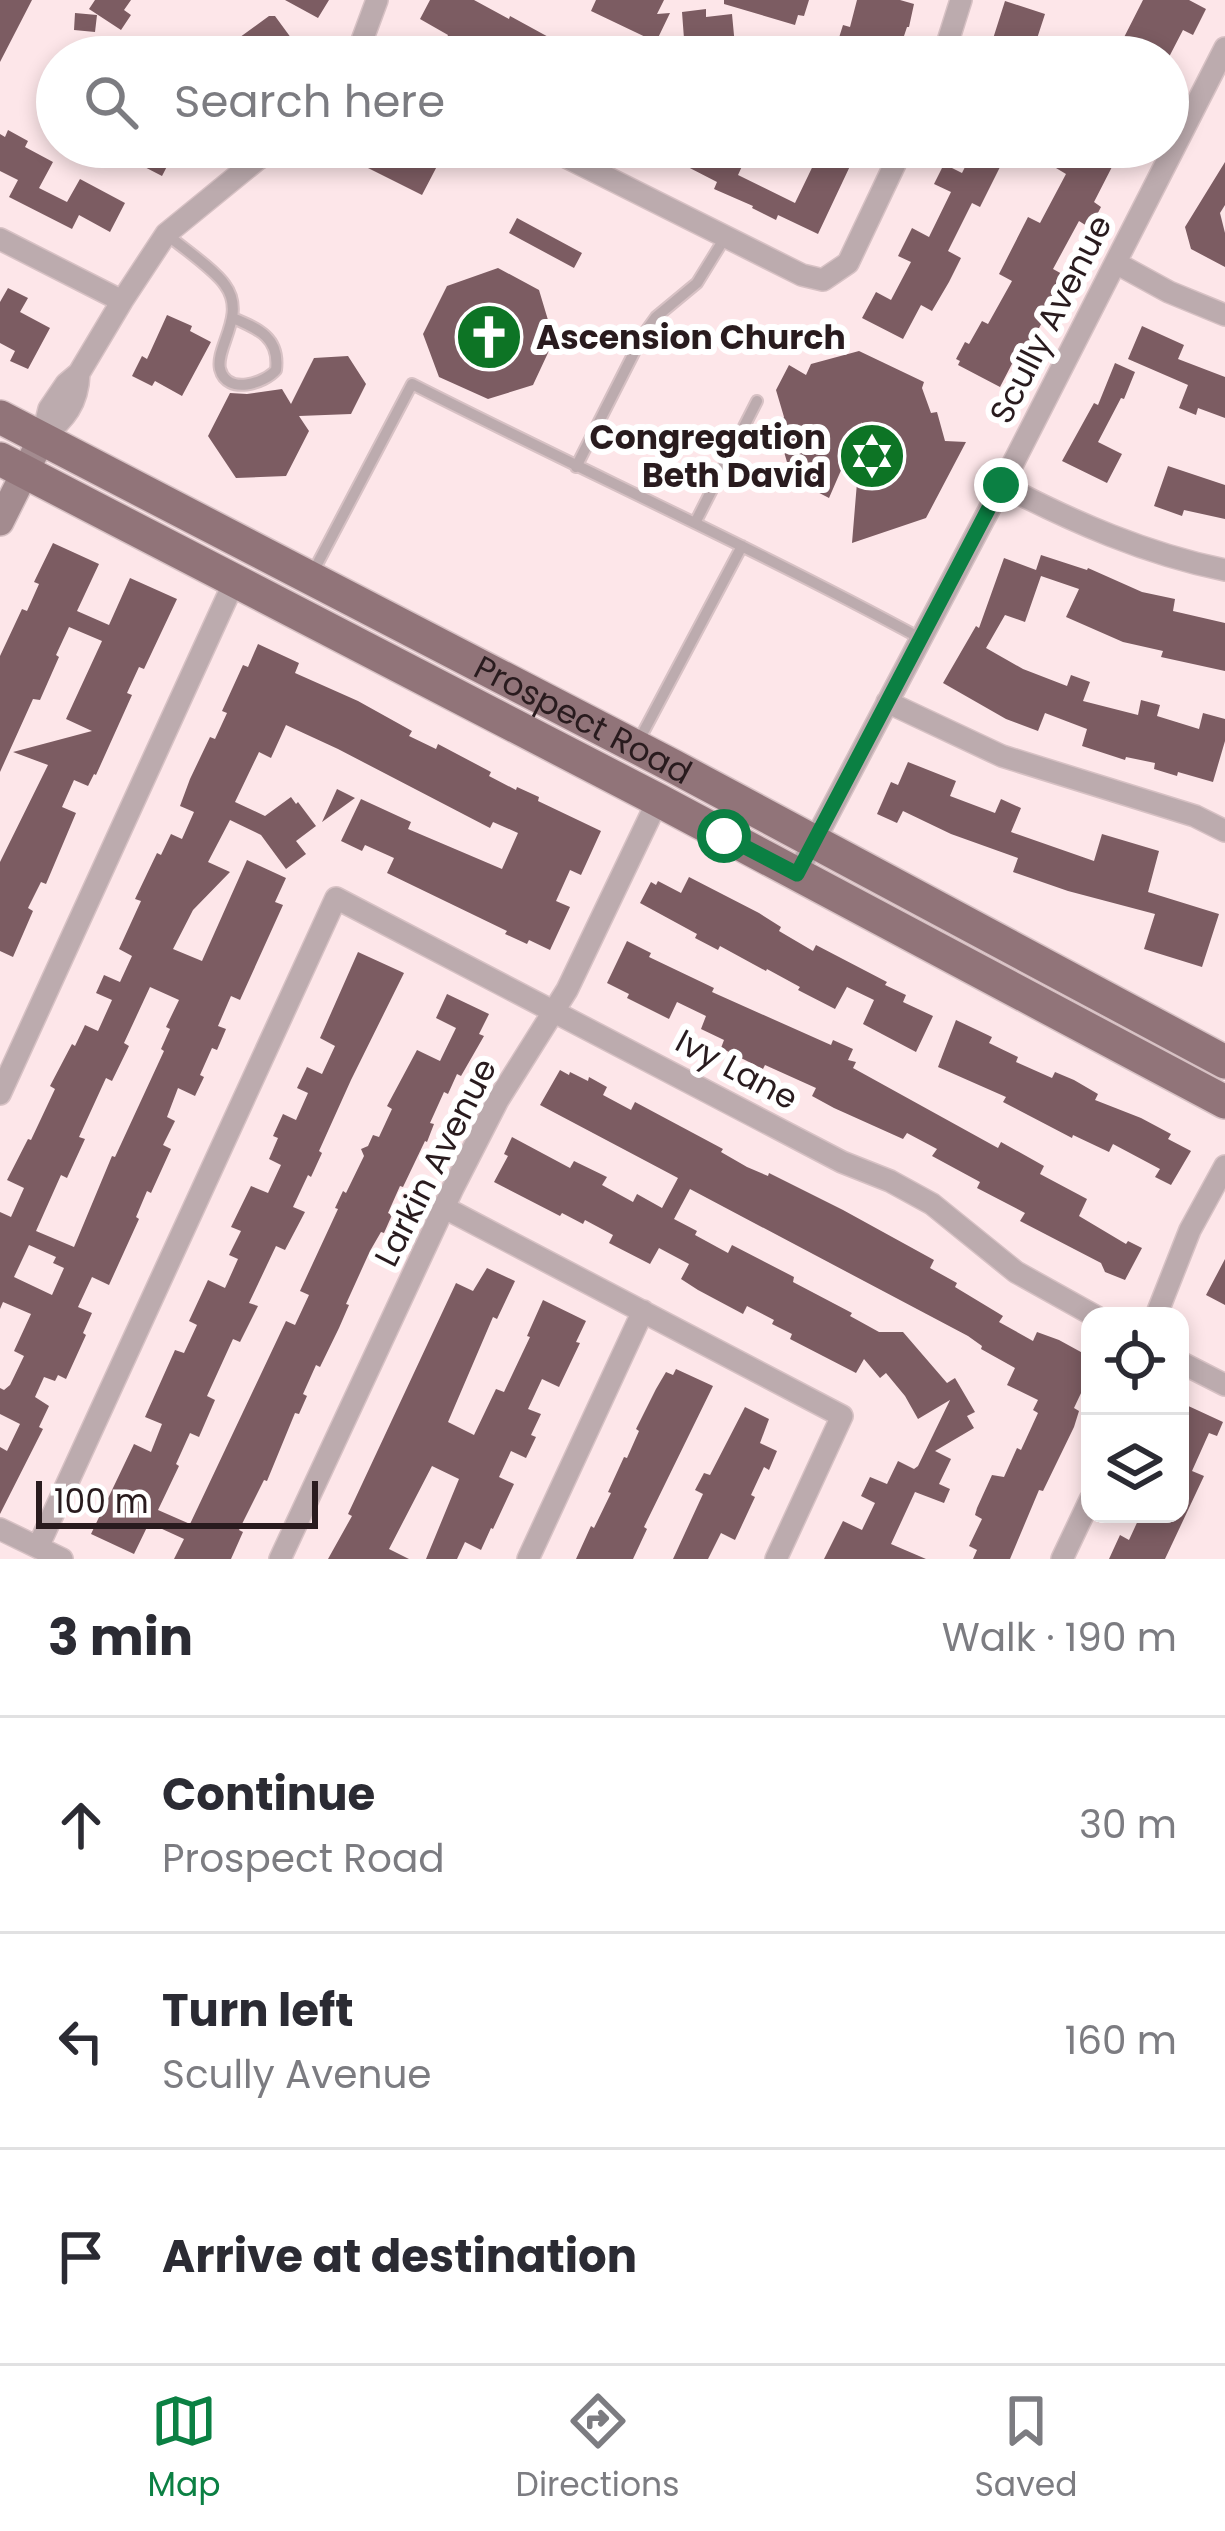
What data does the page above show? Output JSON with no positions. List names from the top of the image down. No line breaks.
{"streets":{"main road":["Prospect Road"],"street":["Scully Avenue","Ivy Lane","Larkin Avenue"]},"crossings":[["Scully Avenue","Prospect Road"],["Prospect Road","Larkin Avenue"],["Ivy Lane","Larkin Avenue"]],"places":{"church":["Ascension Church"],"synagogue":["Congregation Beth David"]},"scale_bar":"100 m","page":{"search":"Search here","scale":"100 m","heading":["3 min","Walk · 190 m"],"list":[["Continue","Prospect Road","30 m"],["Turn left","Scully Avenue","160 m"],"Arrive at destination"],"nav":["Map","Directions","Saved"]}}
